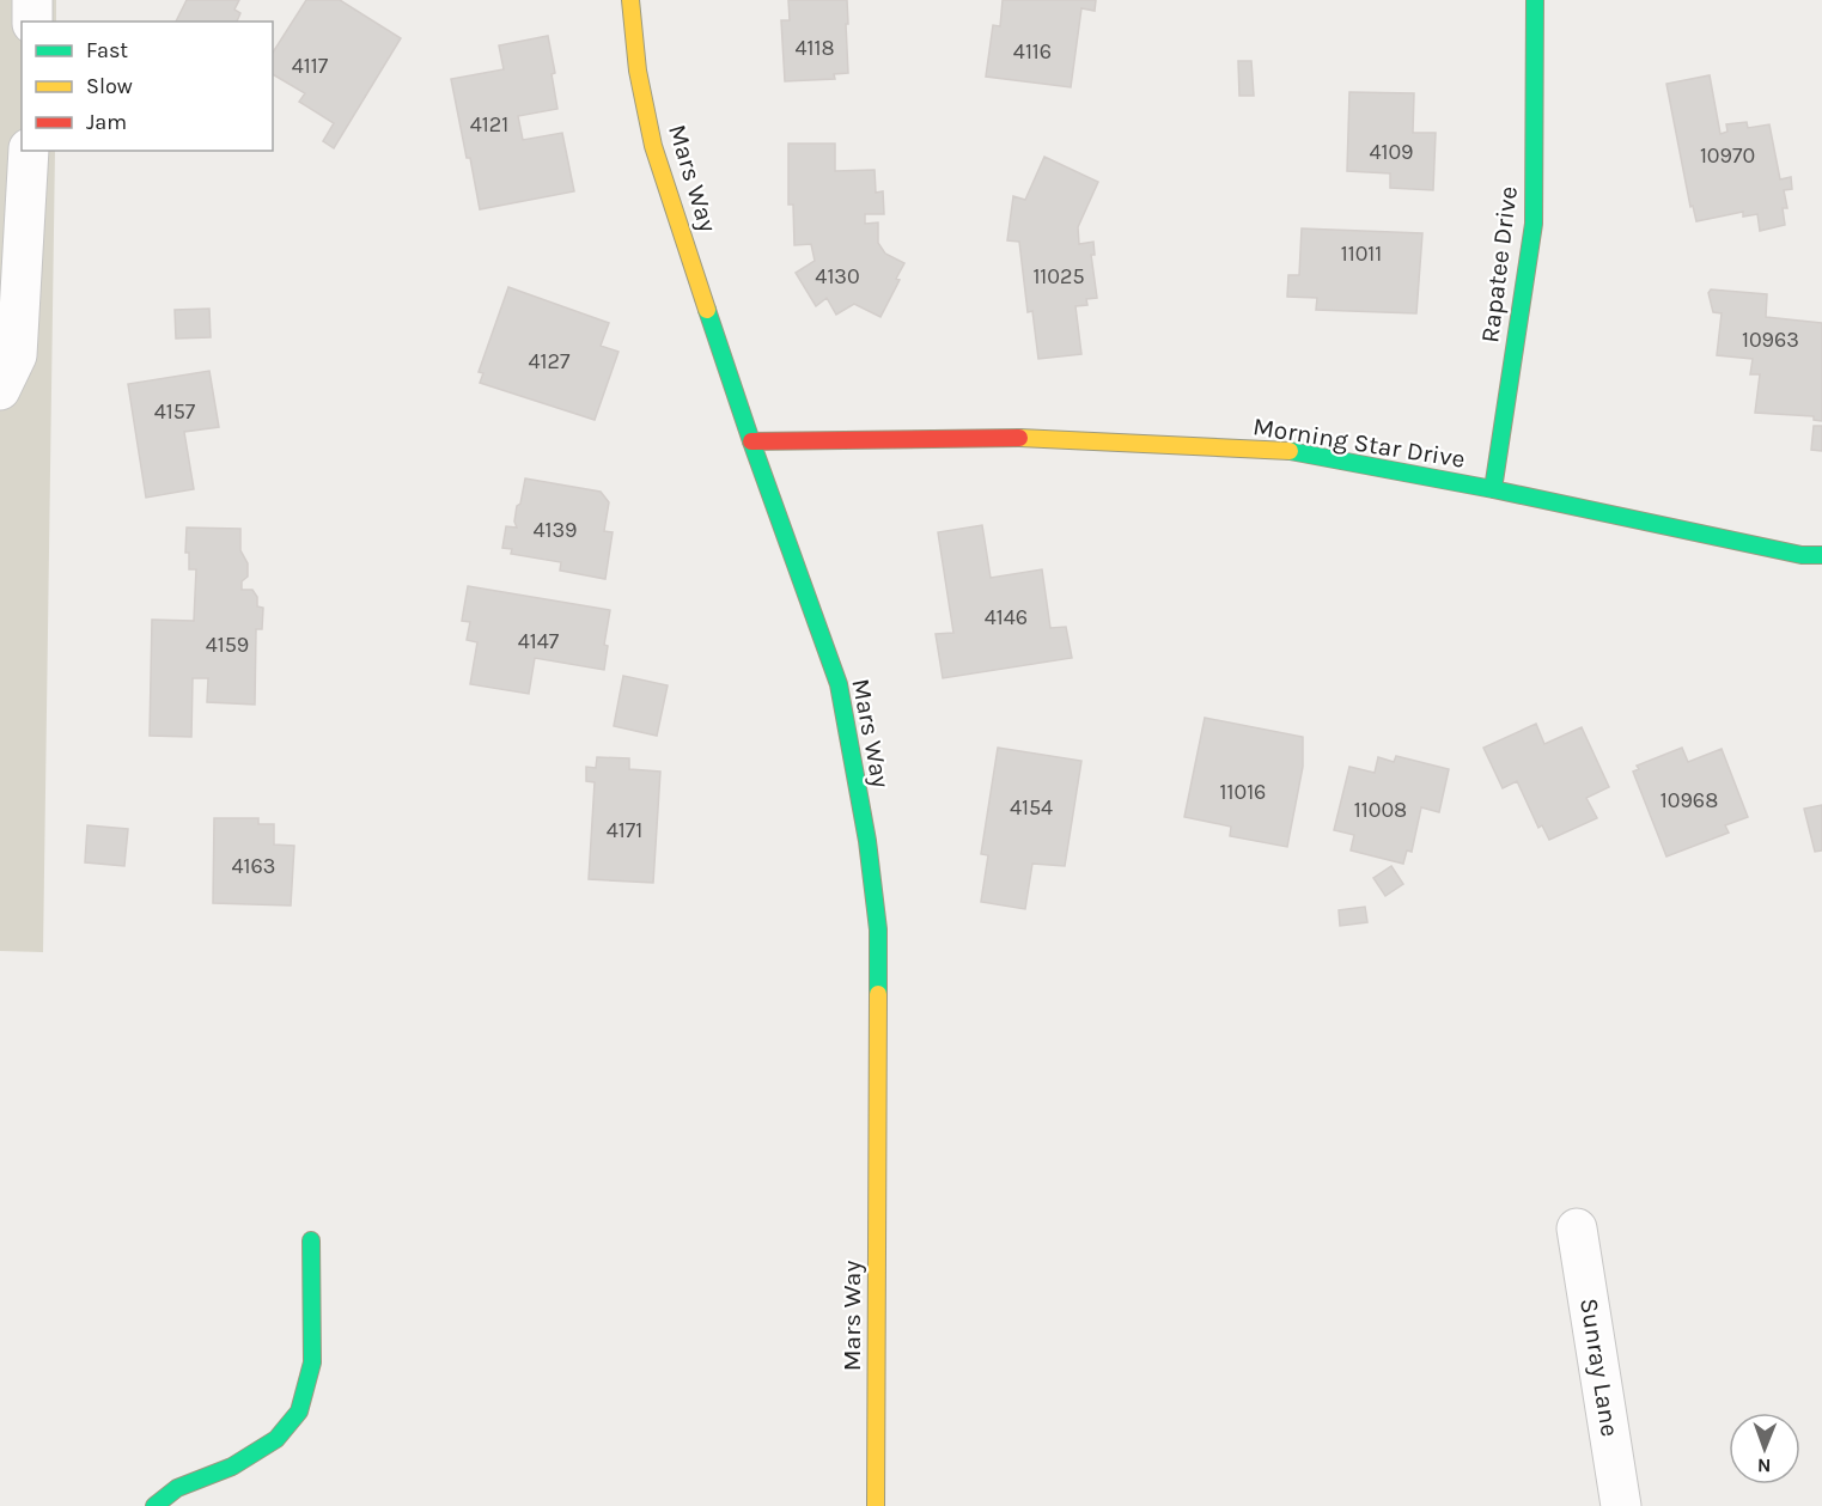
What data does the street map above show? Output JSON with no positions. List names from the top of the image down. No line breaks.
{"streets":{"street":["Mars Way","Rapatee Drive","Morning Star Drive","Sunray Lane"]},"crossings":[["Mars Way","Morning Star Drive"],["Rapatee Drive","Morning Star Drive"]],"house_numbers":["4118","4116","4117","4121","4109","10970","11011","4130","11025","10963","4127","4157","4139","4146","4147","4159","11016","10968","4154","11008","4171","4163"],"legend":["Fast","Slow","Jam"],"north":"bottom"}
